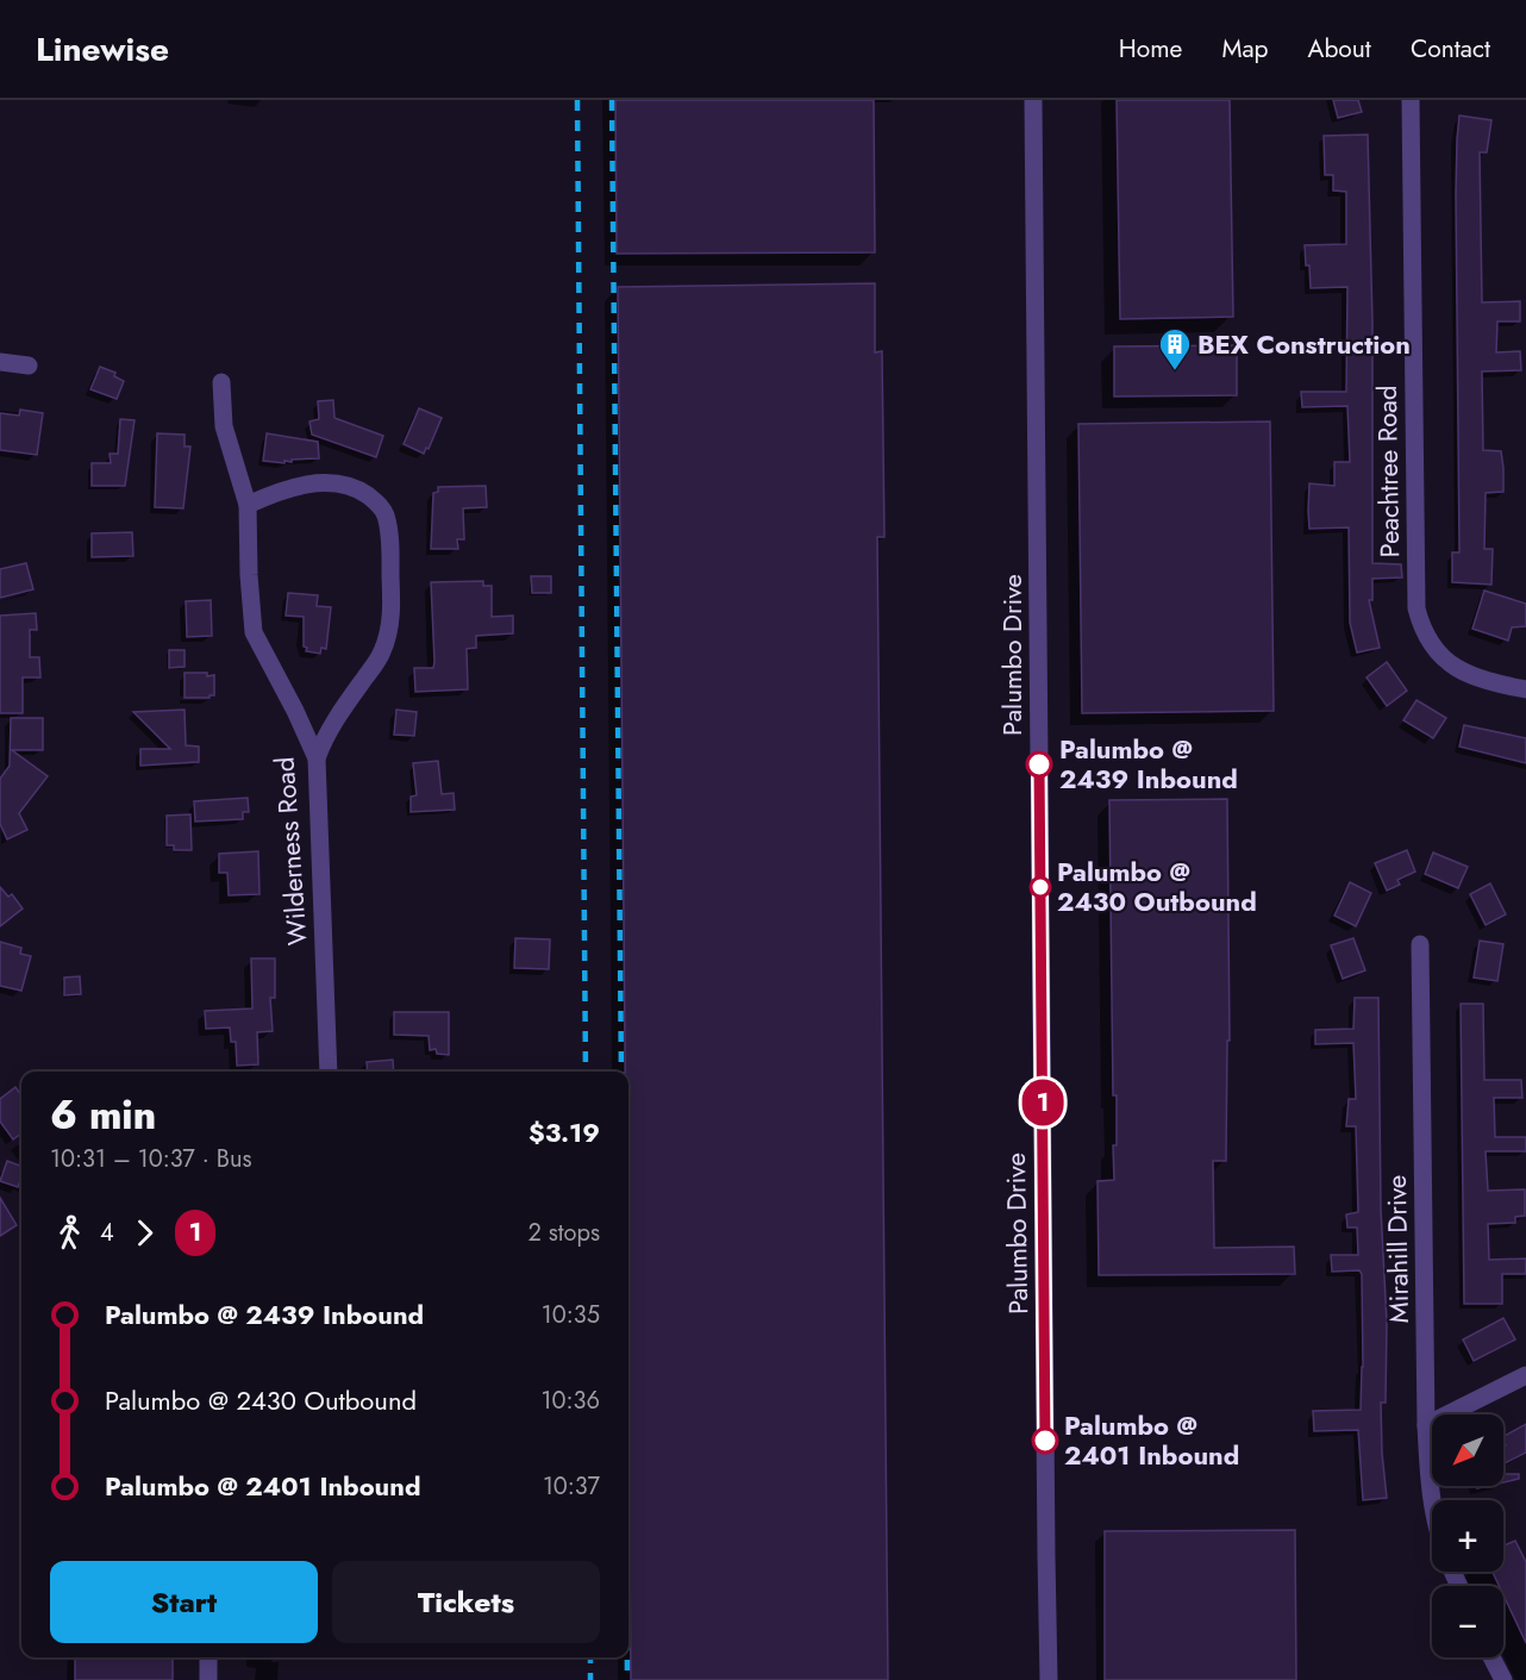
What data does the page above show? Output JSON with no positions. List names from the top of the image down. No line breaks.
{"streets":{"street":["Peachtree Road","Palumbo Drive","Wilderness Road","Mirahill Drive"]},"places":{"building":["BEX Construction"],"other":["Palumbo @ 2439 Inbound","Palumbo @ 2430 Outbound","Palumbo @ 2401 Inbound"]},"lines":["bus line 1"],"north":"bottom left","page":{"header":"Linewise","nav":["Home","Map","About","Contact"],"on_map":"1","heading":["6 min","10:31 – 10:37 · Bus","$3.19"],"legs":["4","1","2 stops"],"list":[{"name":"Palumbo @ 2439 Inbound","value":"10:35"},{"name":"Palumbo @ 2430 Outbound","value":"10:36"},{"name":"Palumbo @ 2401 Inbound","value":"10:37"}],"map_buttons":["+","−"],"buttons":["Start","Tickets"]}}
